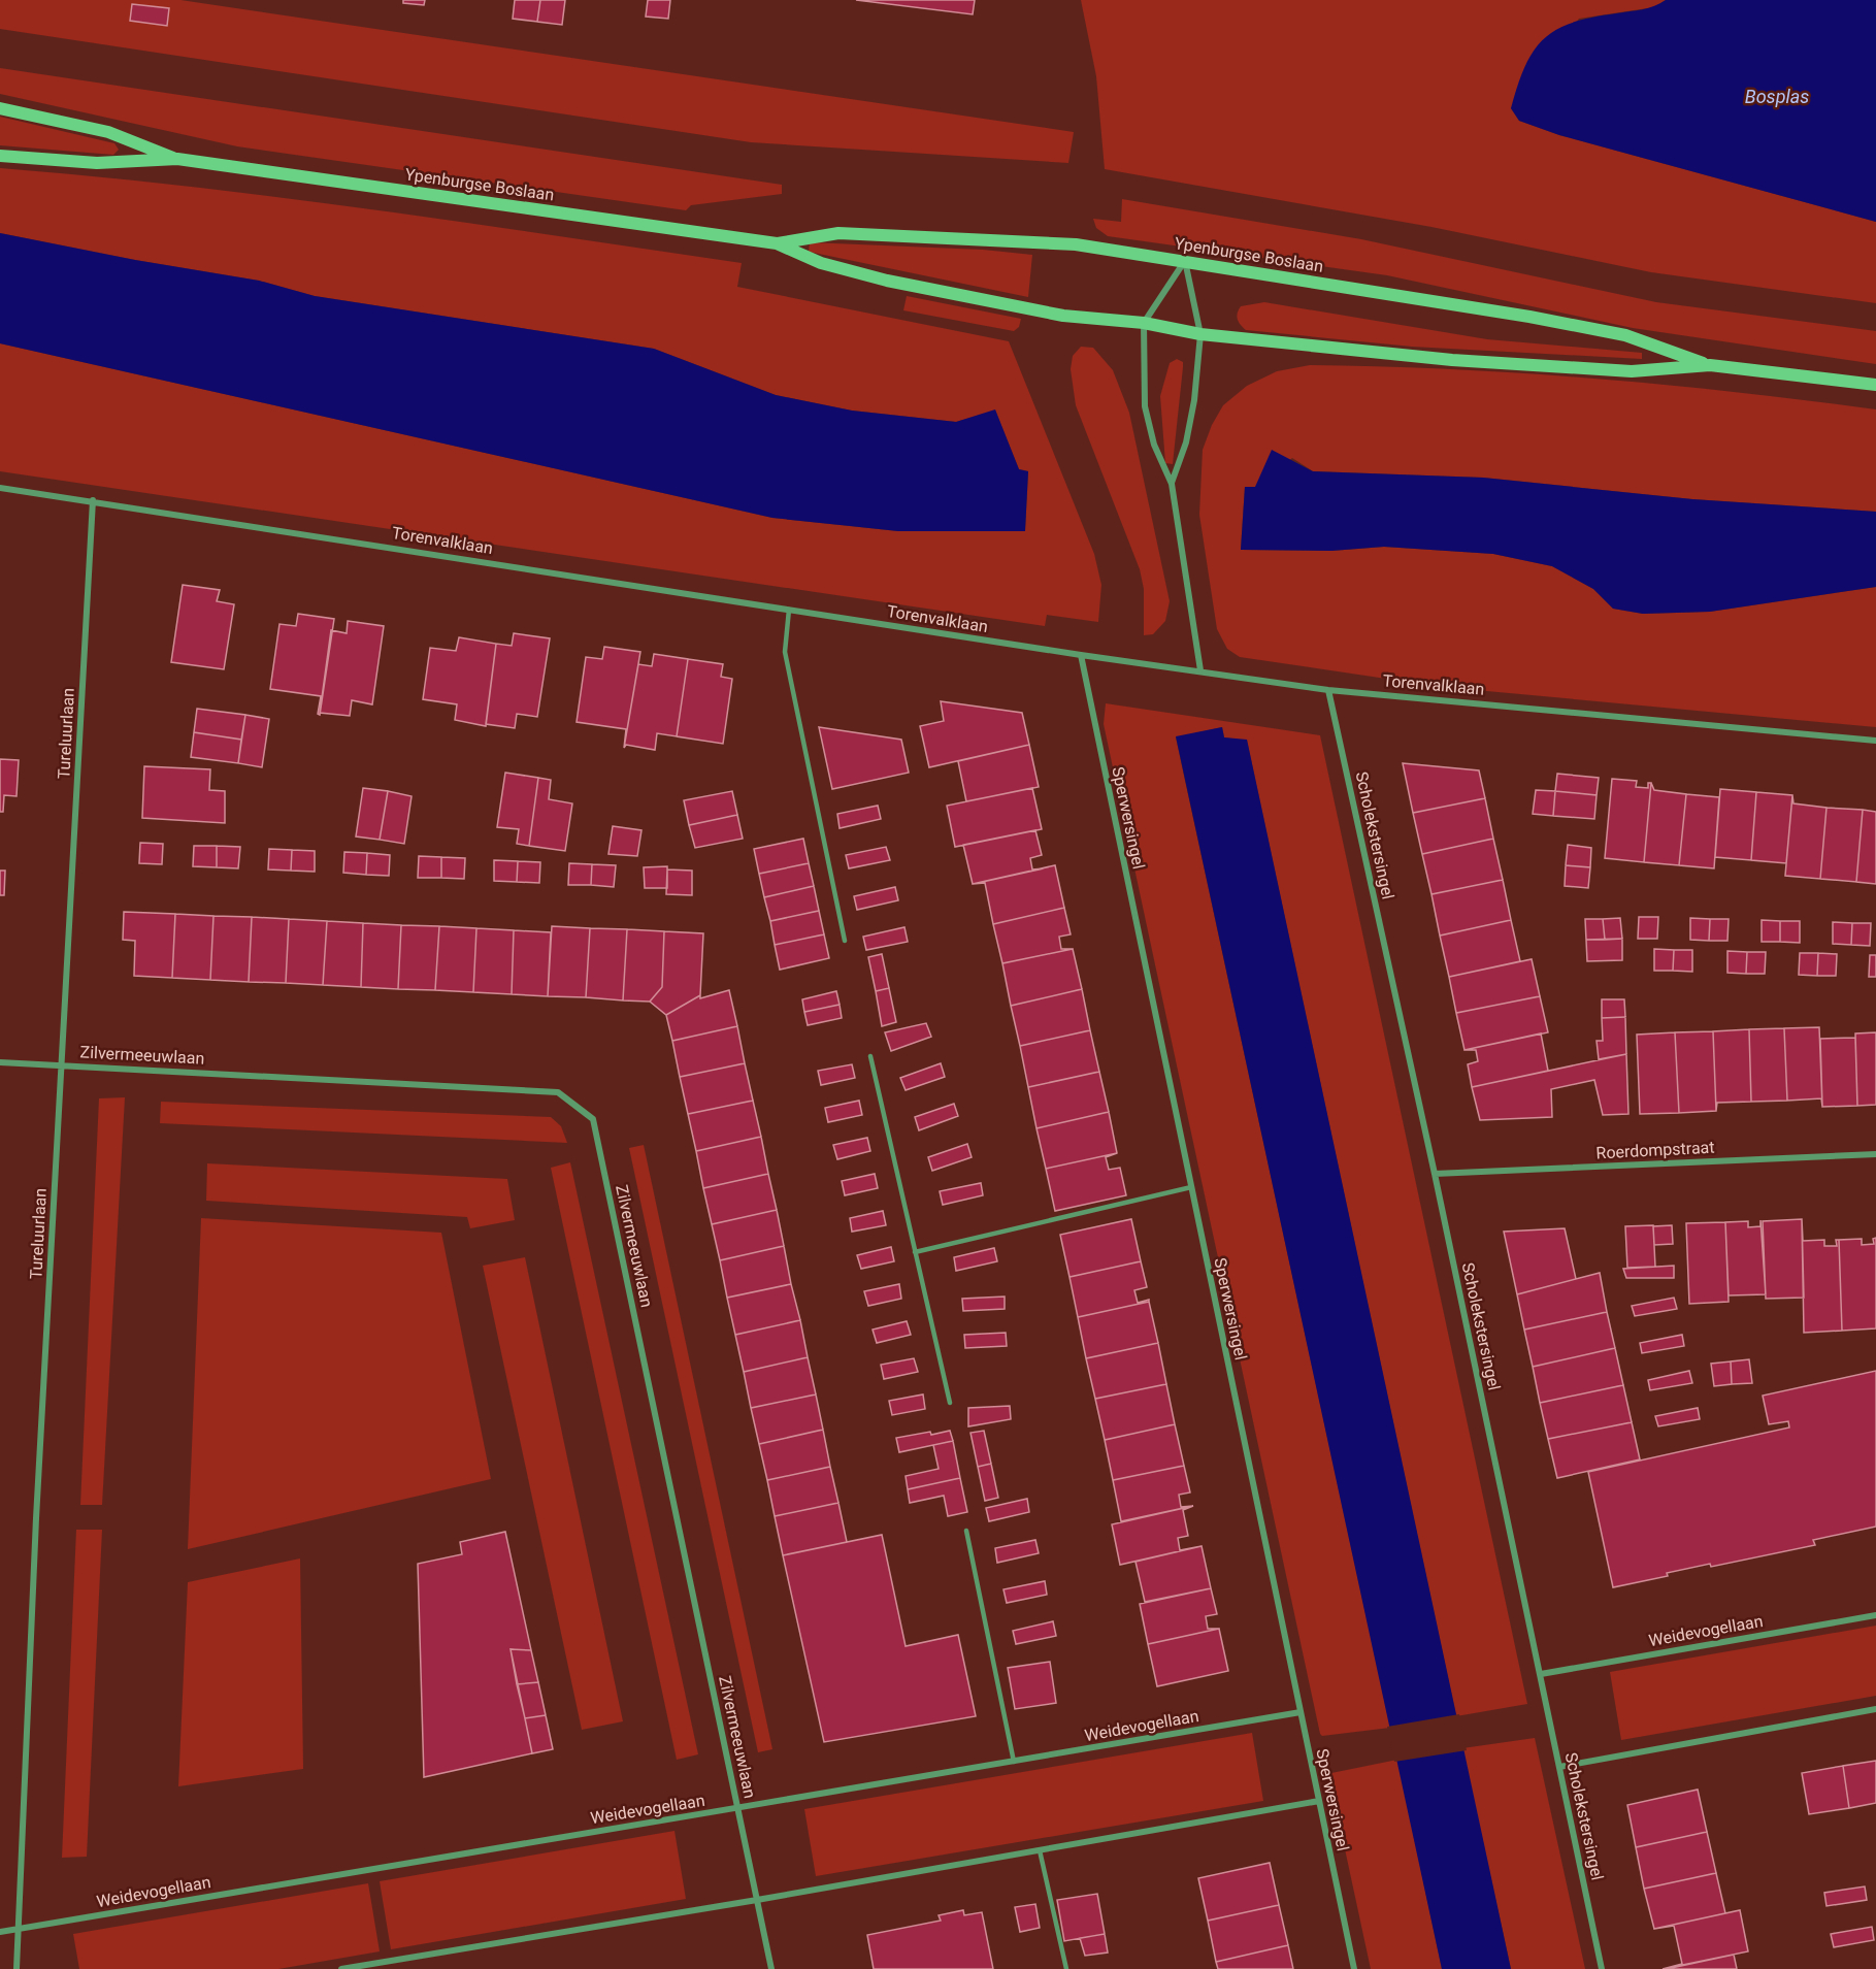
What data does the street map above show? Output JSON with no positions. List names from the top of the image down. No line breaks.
{"streets":{"main road":["Ypenburgse Boslaan"],"street":["Torenvalklaan","Tureluurlaan","Sperwersingel","Scholekstersingel","Zilvermeeuwlaan","Roerdompstraat","Weidevogellaan"]},"crossings":[["Torenvalklaan","Tureluurlaan"],["Torenvalklaan","Sperwersingel"],["Torenvalklaan","Scholekstersingel"],["Tureluurlaan","Zilvermeeuwlaan"],["Tureluurlaan","Weidevogellaan"],["Sperwersingel","Weidevogellaan"],["Scholekstersingel","Roerdompstraat"],["Scholekstersingel","Weidevogellaan"],["Zilvermeeuwlaan","Weidevogellaan"]],"water":["Bosplas"]}
